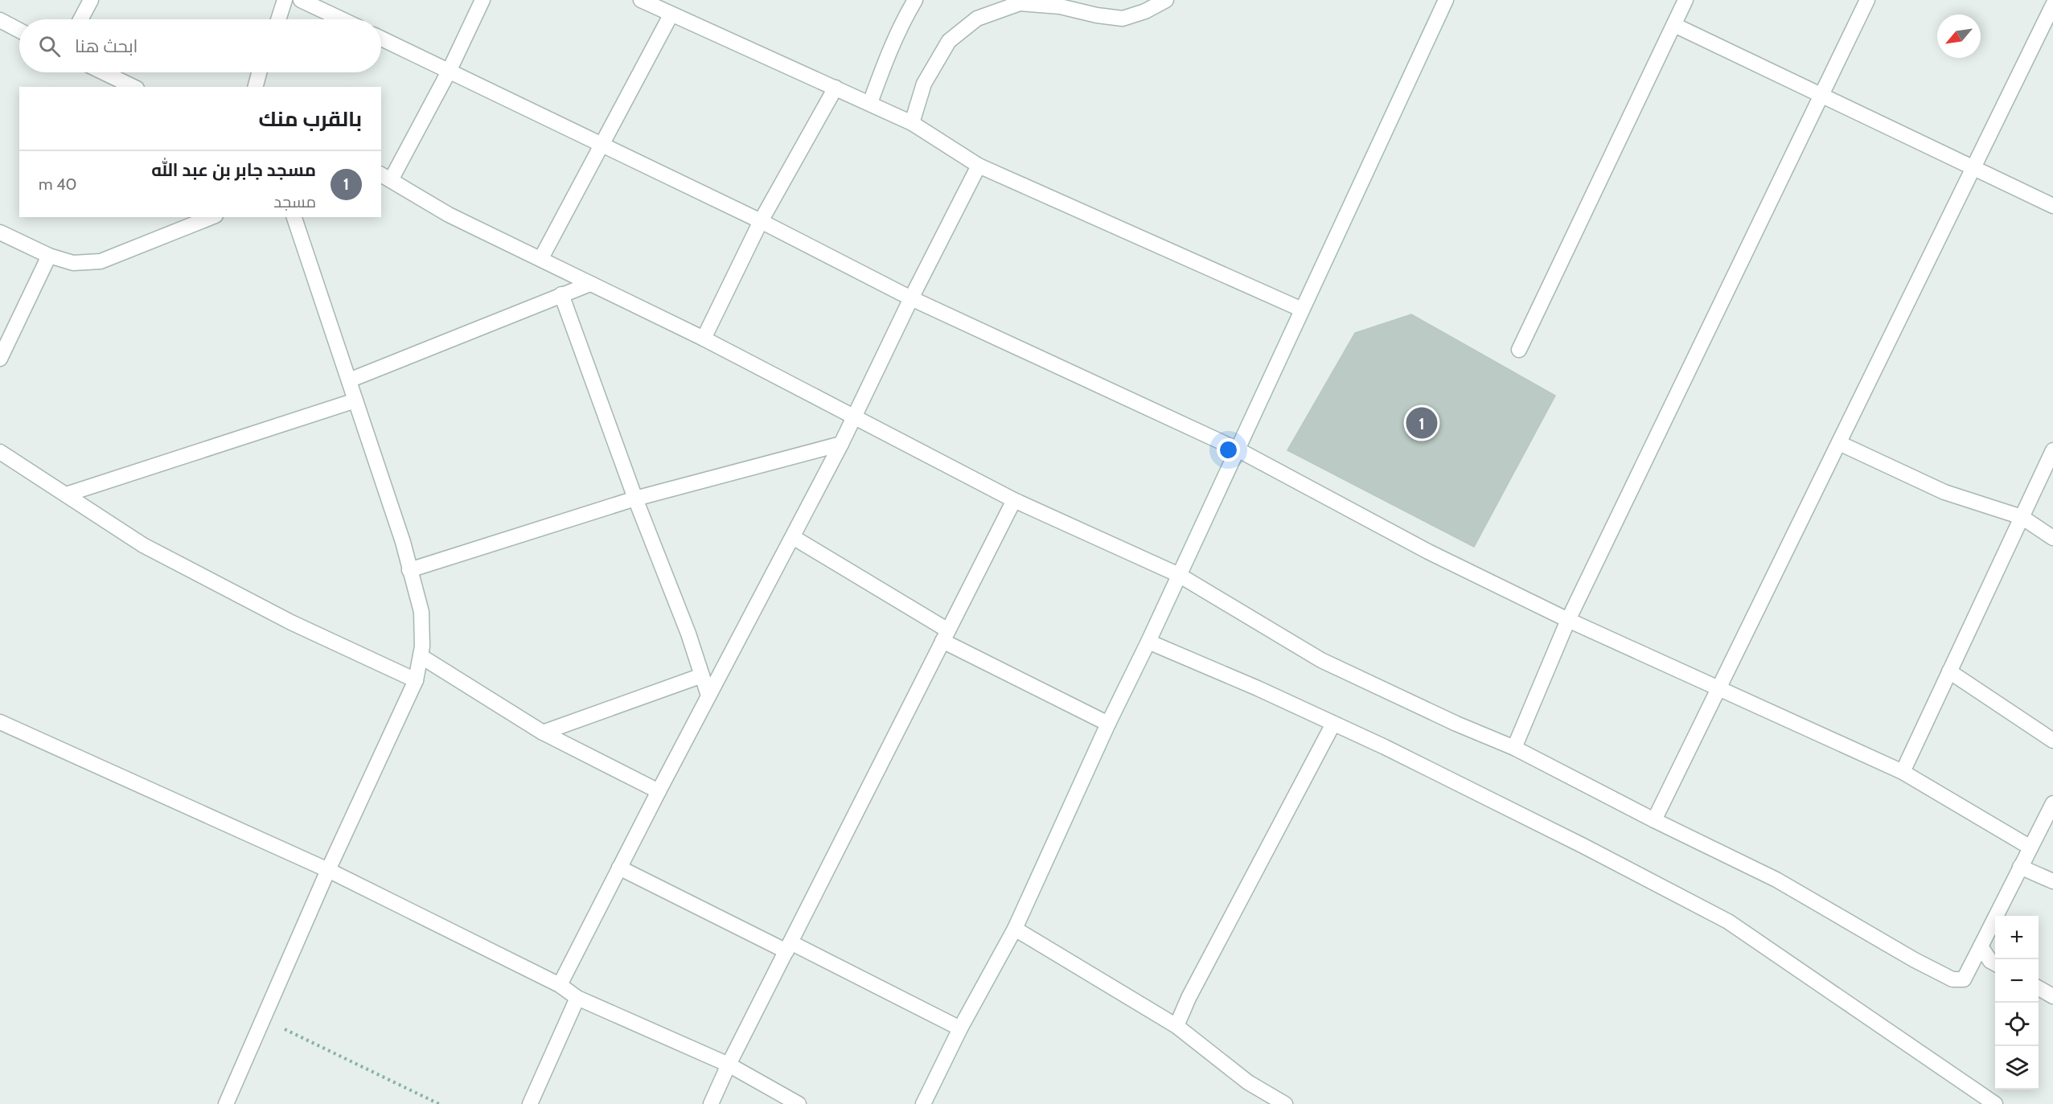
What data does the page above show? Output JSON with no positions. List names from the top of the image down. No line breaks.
{"north":"bottom left","page":{"search":"ابحث هنا","heading":"بالقرب منك","list":[{"mark":"1","name":"مسجد جابر بن عبد الله","note":"مسجد","value":"40 m"}],"pins":"1","map_buttons":["+","−"]}}
